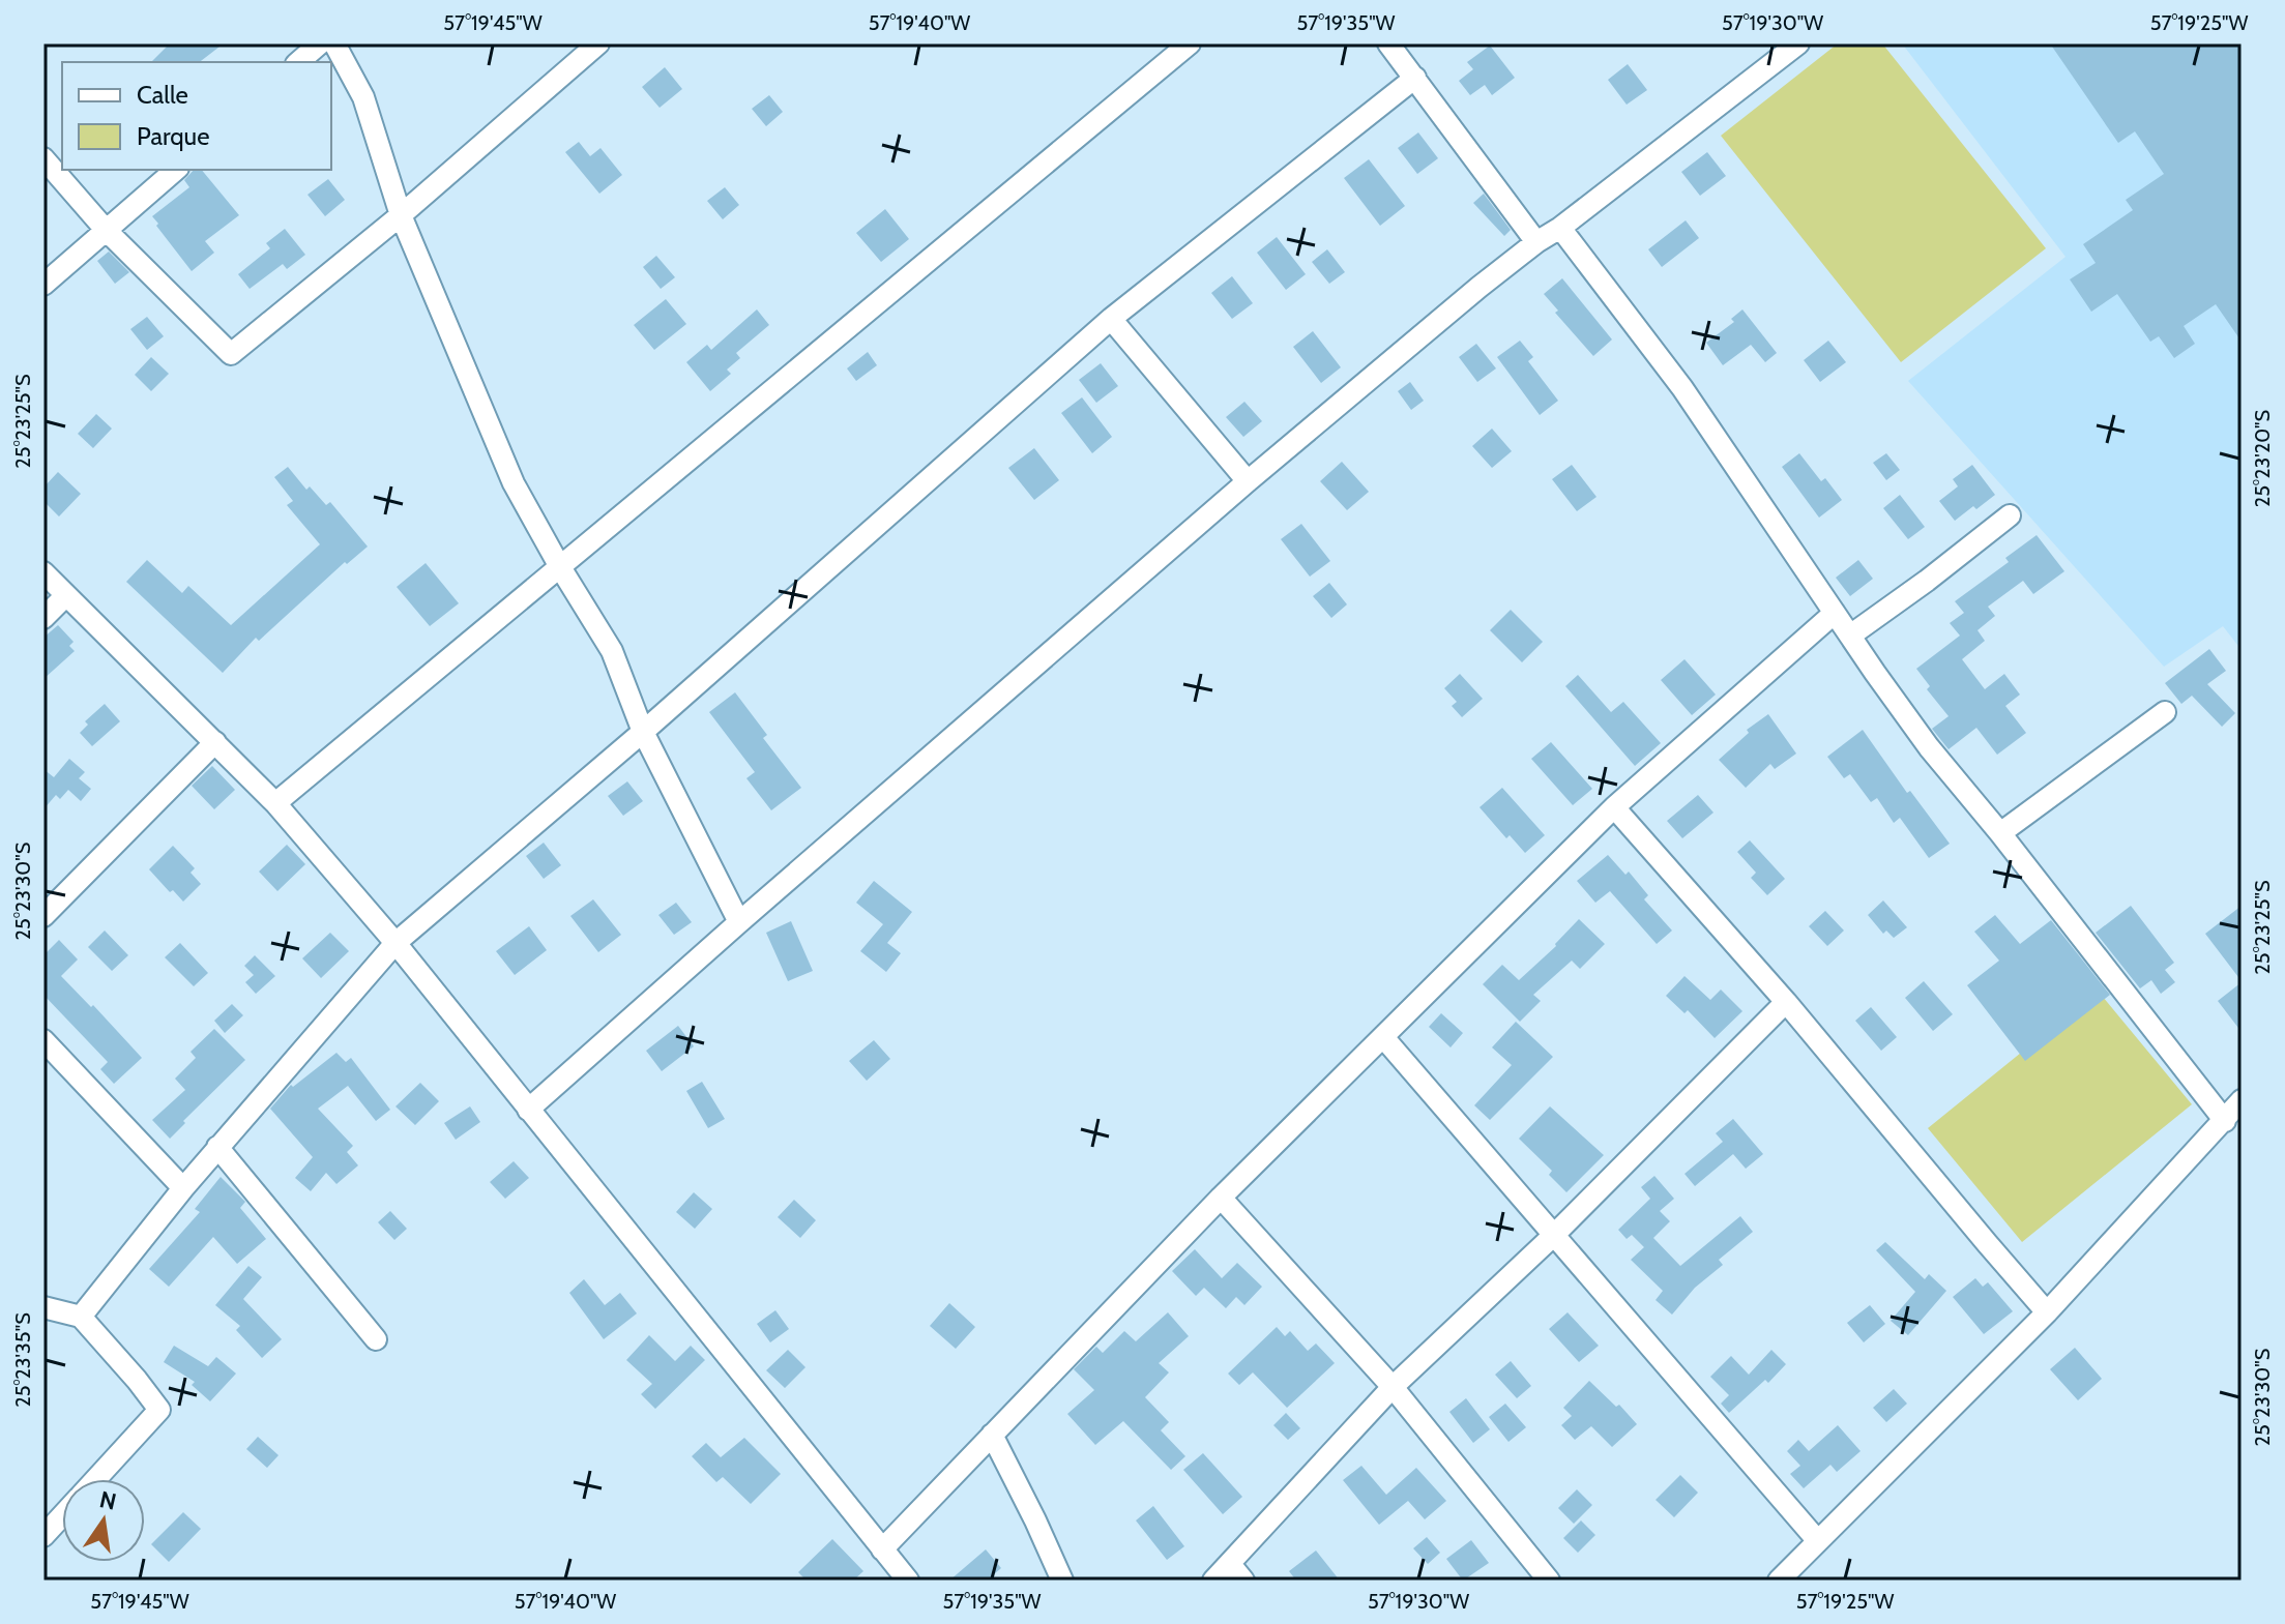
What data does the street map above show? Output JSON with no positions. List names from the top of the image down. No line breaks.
{"legend":["Calle","Parque"],"north":"top","coordinates":["57°19'45\"W","57°19'40\"W","57°19'35\"W","57°19'30\"W","57°19'25\"W","25°23'25\"S","25°23'20\"S","25°23'30\"S","25°23'35\"S"]}
